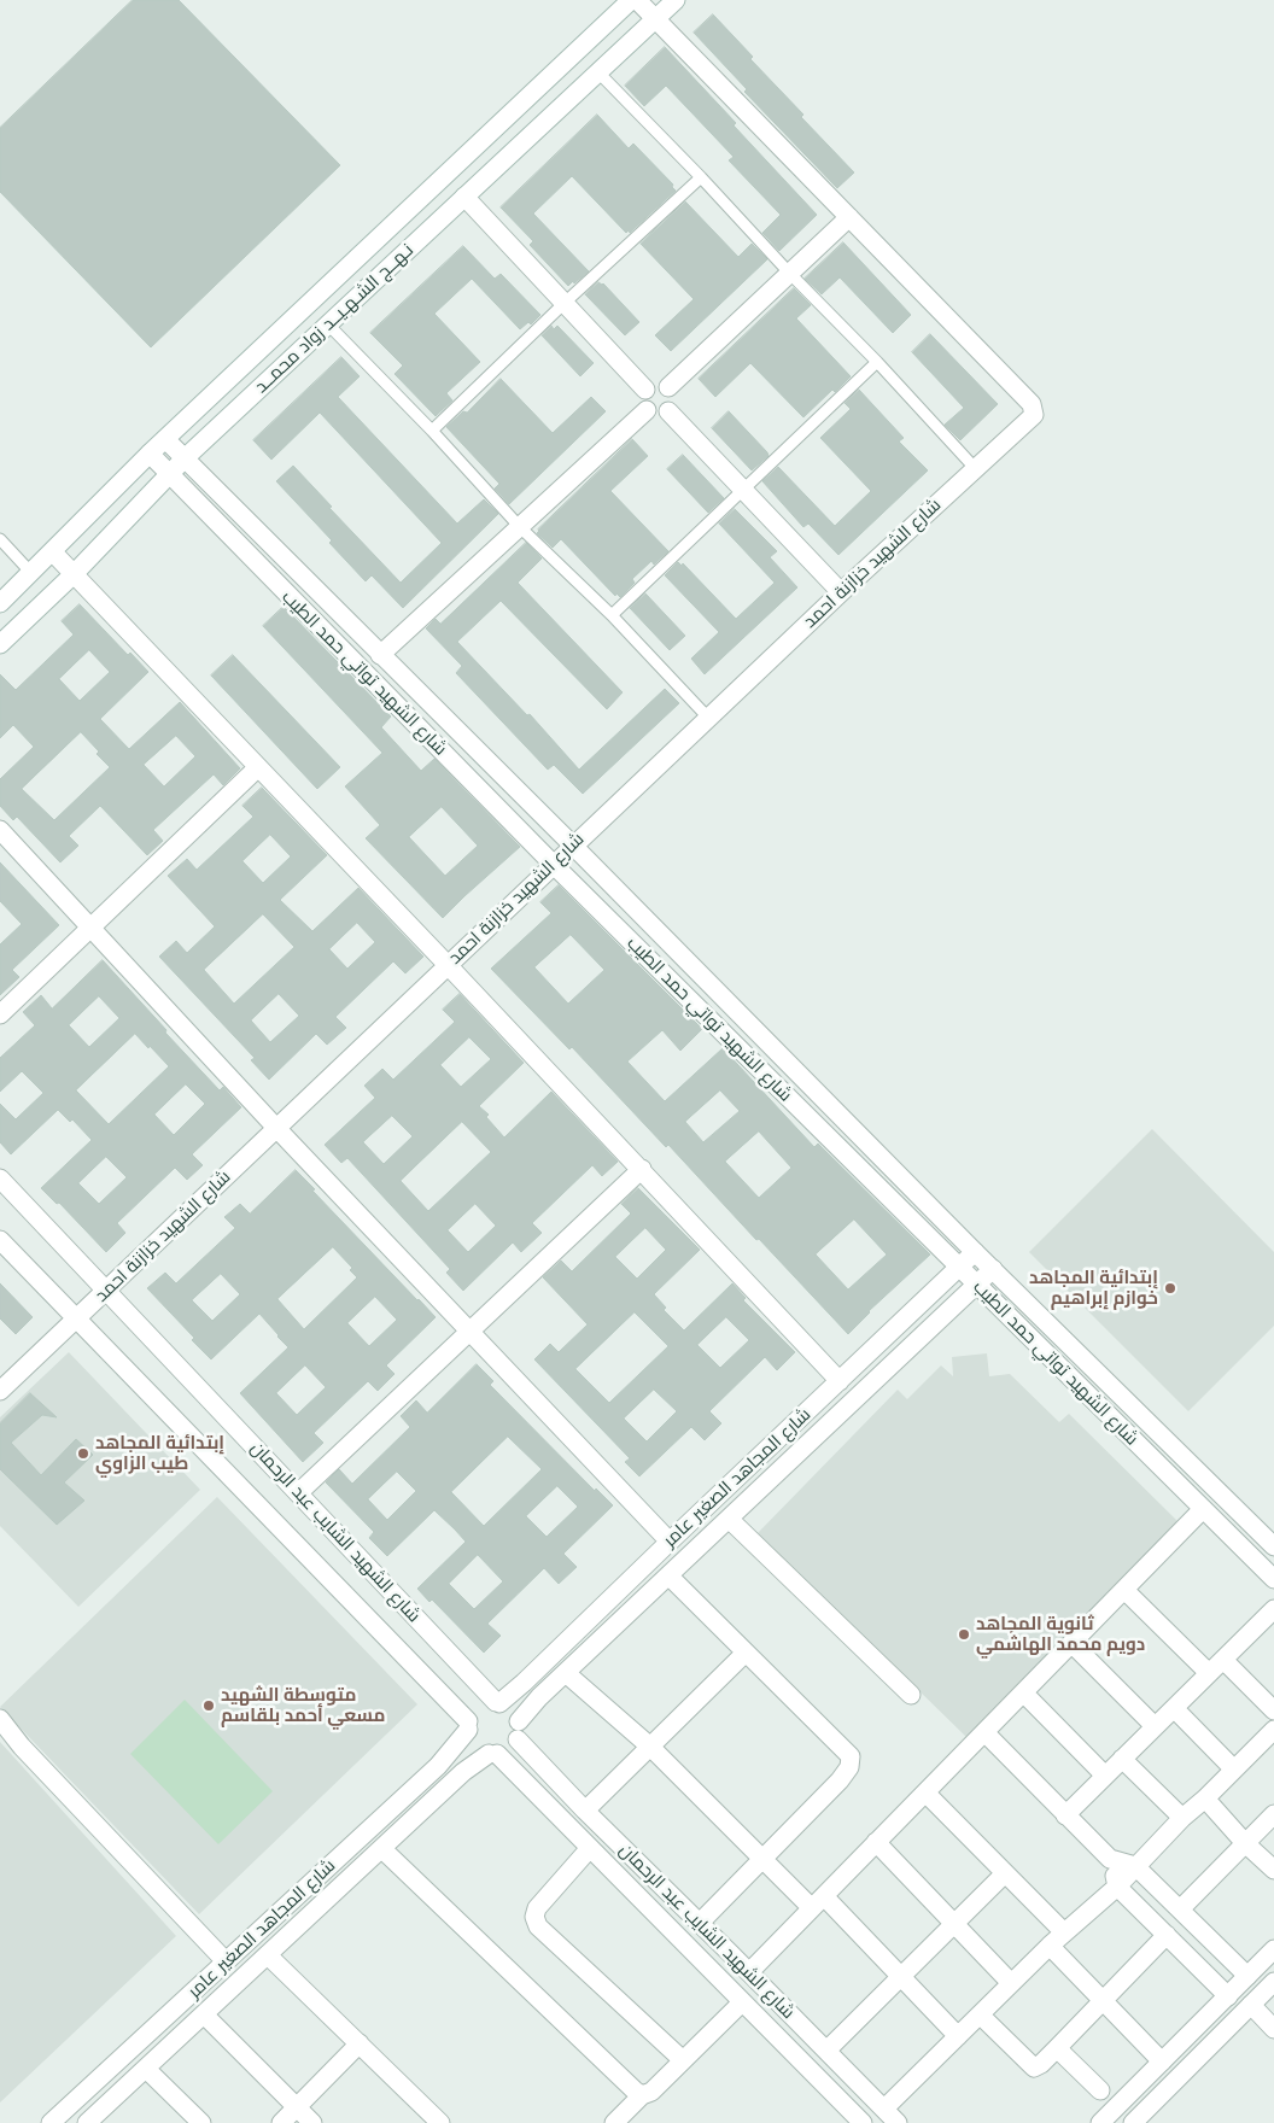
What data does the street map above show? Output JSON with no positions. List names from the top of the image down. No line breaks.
{"streets":{"street":["نـهــج الشـهـيــد زواد محمــد","شارع الشهيد خزازنة احمد","شارع الشهيد تواتي حمد الطيب","شارع المجاهد الصغير عامر","شارع الشهيد الشايب عبد الرحمان"]},"crossings":[["نـهــج الشـهـيــد زواد محمــد","شارع الشهيد تواتي حمد الطيب"],["شارع الشهيد خزازنة احمد","شارع الشهيد تواتي حمد الطيب"],["شارع الشهيد خزازنة احمد","شارع الشهيد الشايب عبد الرحمان"],["شارع الشهيد تواتي حمد الطيب","شارع المجاهد الصغير عامر"],["شارع المجاهد الصغير عامر","شارع الشهيد الشايب عبد الرحمان"]],"places":["إبتدائية المجاهد خوازم إبراهيم","إبتدائية المجاهد طيب الزاوي","ثانوية المجاهد دويم محمد الهاشمي","متوسطة الشهيد مسعي أحمد بلقاسم"]}
